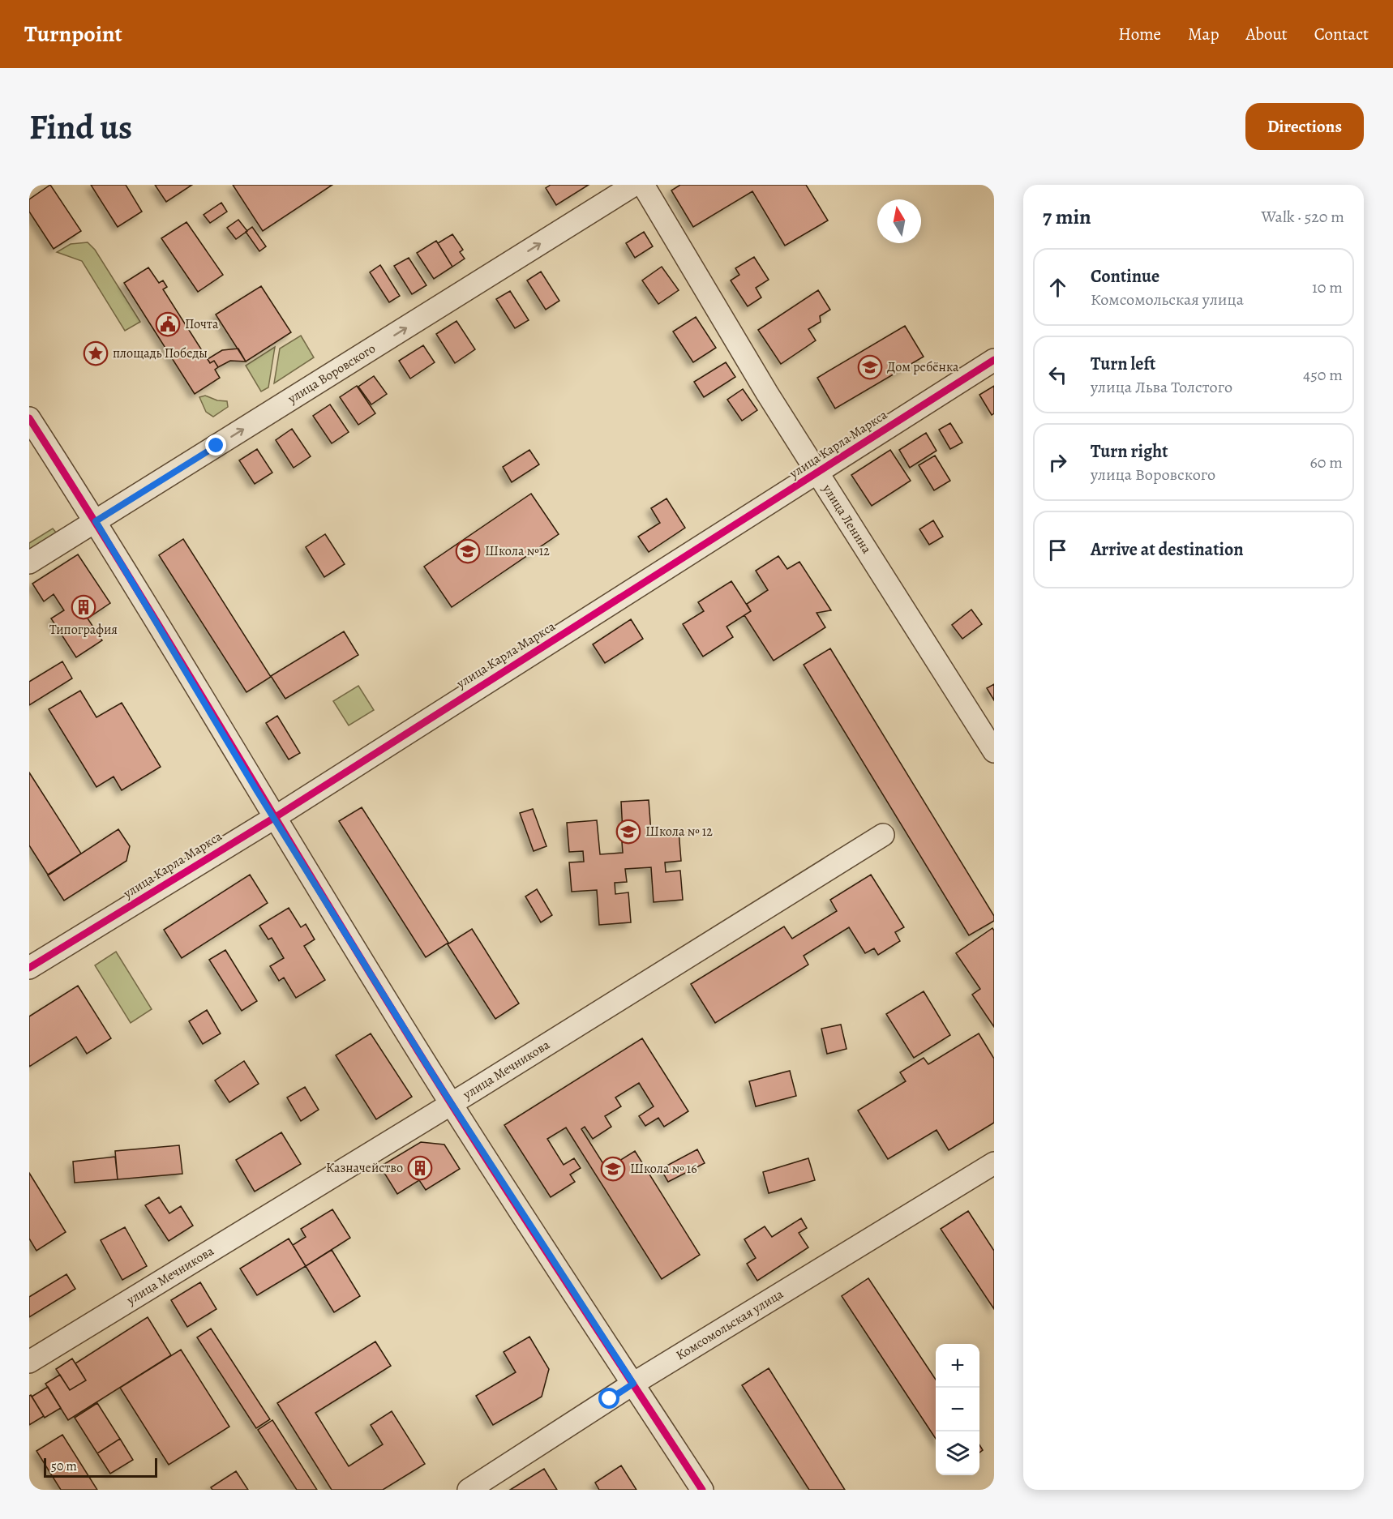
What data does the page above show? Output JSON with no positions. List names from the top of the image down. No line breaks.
{"streets":{"street":["улица Воровского","улица Карла Маркса","улица Ленина","улица Мечникова","Комсомольская улица"]},"crossings":[["улица Карла Маркса","улица Ленина"]],"one_way":["улица Воровского"],"places":{"public building":["Почта"],"place":["площадь Победы"],"school or university":["Дом ребёнка","Школа №12","Школа № 12","Школа № 16"],"building":["Типография","Казначейство"]},"scale_bar":"50 m","north":"top","page":{"header":"Turnpoint","nav":["Home","Map","About","Contact"],"buttons":"Directions","title":"Find us","heading":["7 min","Walk · 520 m"],"list":[["Continue","Комсомольская улица","10 m"],["Turn left","улица Льва Толстого","450 m"],["Turn right","улица Воровского","60 m"],"Arrive at destination"],"map_buttons":["+","−"],"scale":"50 m"}}
